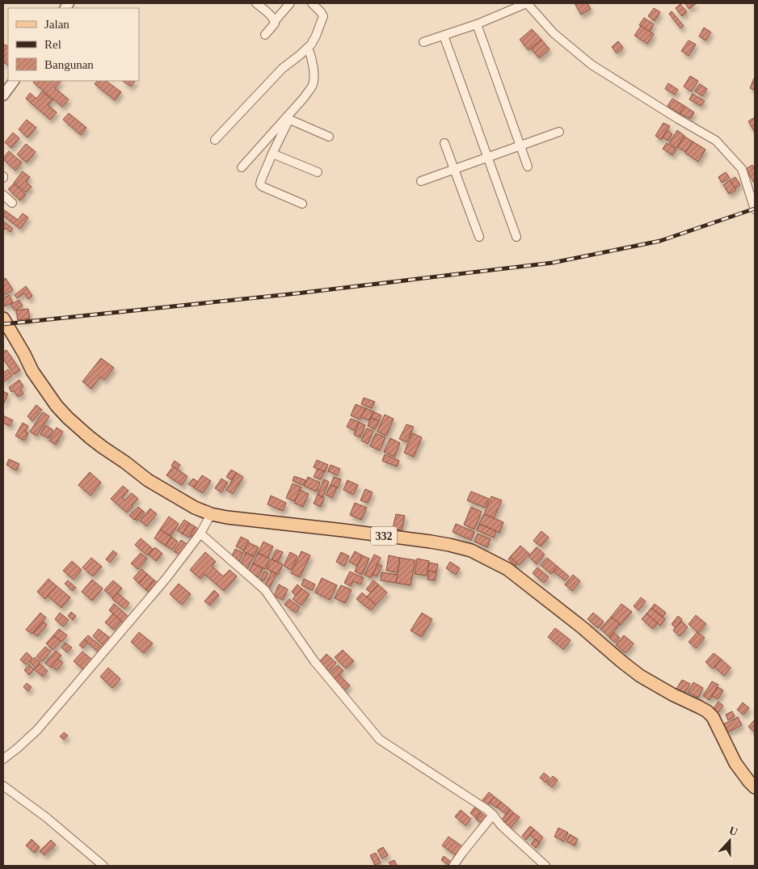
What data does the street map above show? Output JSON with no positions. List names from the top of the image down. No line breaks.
{"streets":{"main road":["332"]},"legend":["Jalan","Rel","Bangunan"],"north":"top"}
